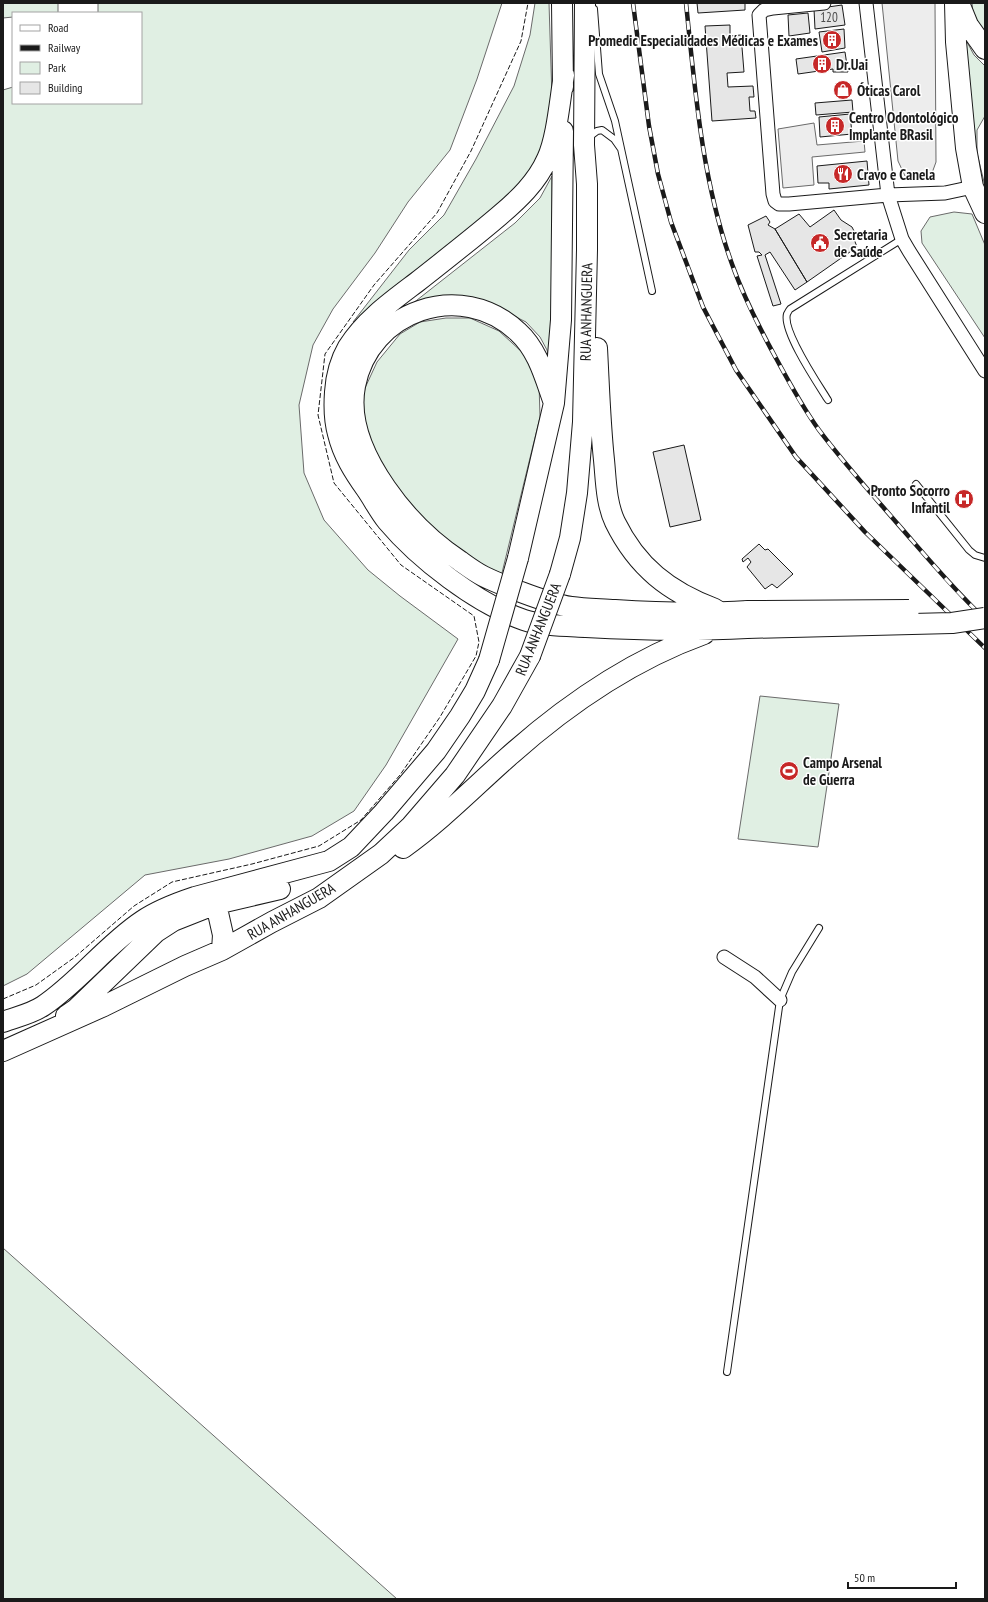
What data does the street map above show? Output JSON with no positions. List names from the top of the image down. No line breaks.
{"streets":{"main road":["RUA ANHANGUERA"]},"places":{"building":["Promedic Especialidades Médicas e Exames","Dr.Uai","Centro Odontológico Implante BRasil"],"shop":["Óticas Carol"],"restaurant":["Cravo e Canela"],"public building":["Secretaria de Saúde"],"hospital":["Pronto Socorro Infantil"],"sports":["Campo Arsenal de Guerra"]},"house_numbers":["120"],"legend":["Road","Railway","Park","Building"],"scale_bar":"50 m"}
